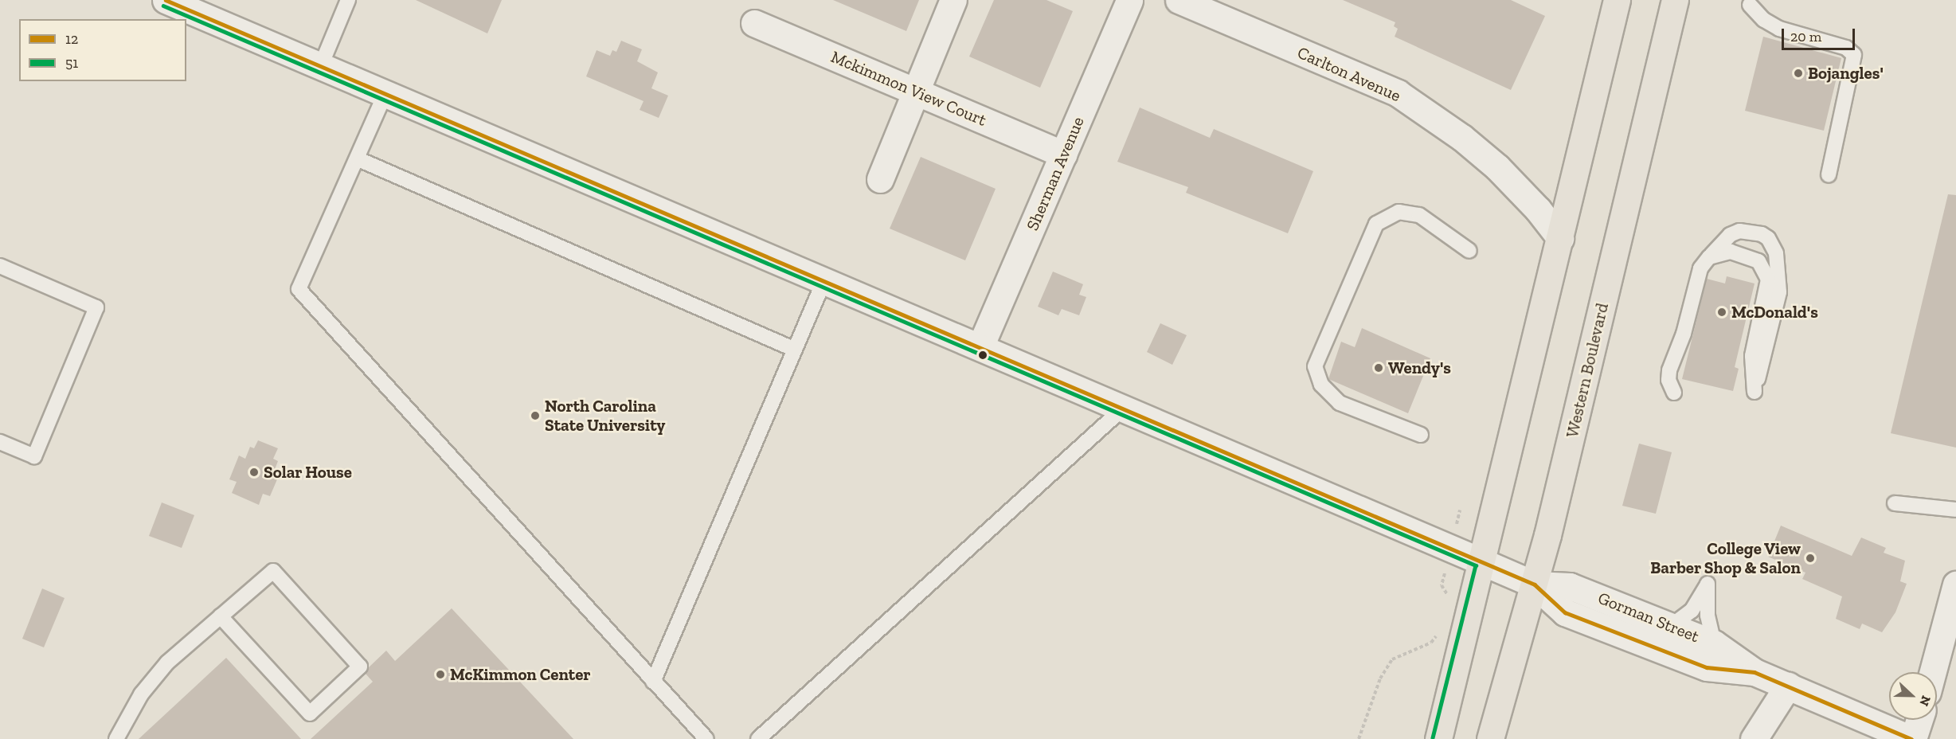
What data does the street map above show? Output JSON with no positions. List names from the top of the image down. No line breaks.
{"streets":{"main road":["Carlton Avenue","Mckimmon View Court","Sherman Avenue","Western Boulevard","Gorman Street"]},"crossings":[["Mckimmon View Court","Sherman Avenue"],["Sherman Avenue","Gorman Street"],["Western Boulevard","Gorman Street"]],"places":["Bojangles'","McDonald's","Wendy's","North Carolina State University","Solar House","College View Barber Shop & Salon","McKimmon Center"],"lines":["transit line 12","transit line 51"],"legend":["12","51"],"scale_bar":"20 m","north":"right"}
